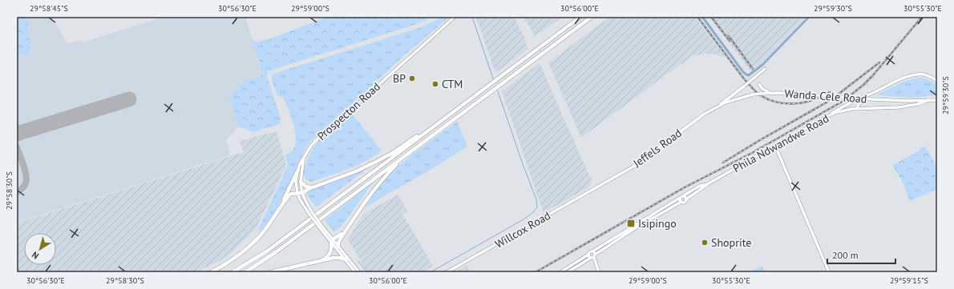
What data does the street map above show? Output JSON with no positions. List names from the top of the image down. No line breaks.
{"streets":{"main road":["Wanda Cele Road","Prospecton Road","Phila Ndwandwe Road","Jeffels Road","Willcox Road"]},"crossings":[["Wanda Cele Road","Phila Ndwandwe Road"],["Wanda Cele Road","Jeffels Road"],["Jeffels Road","Willcox Road"]],"places":{"other":["BP","CTM","Shoprite"],"transit":["Isipingo"]},"scale_bar":"200 m","north":"bottom left","coordinates":["29°58'45\"S","30°56'30\"E","29°59'00\"S","30°56'00\"E","29°59'30\"S","30°55'30\"E","29°58'30\"S","29°59'15\"S"]}
